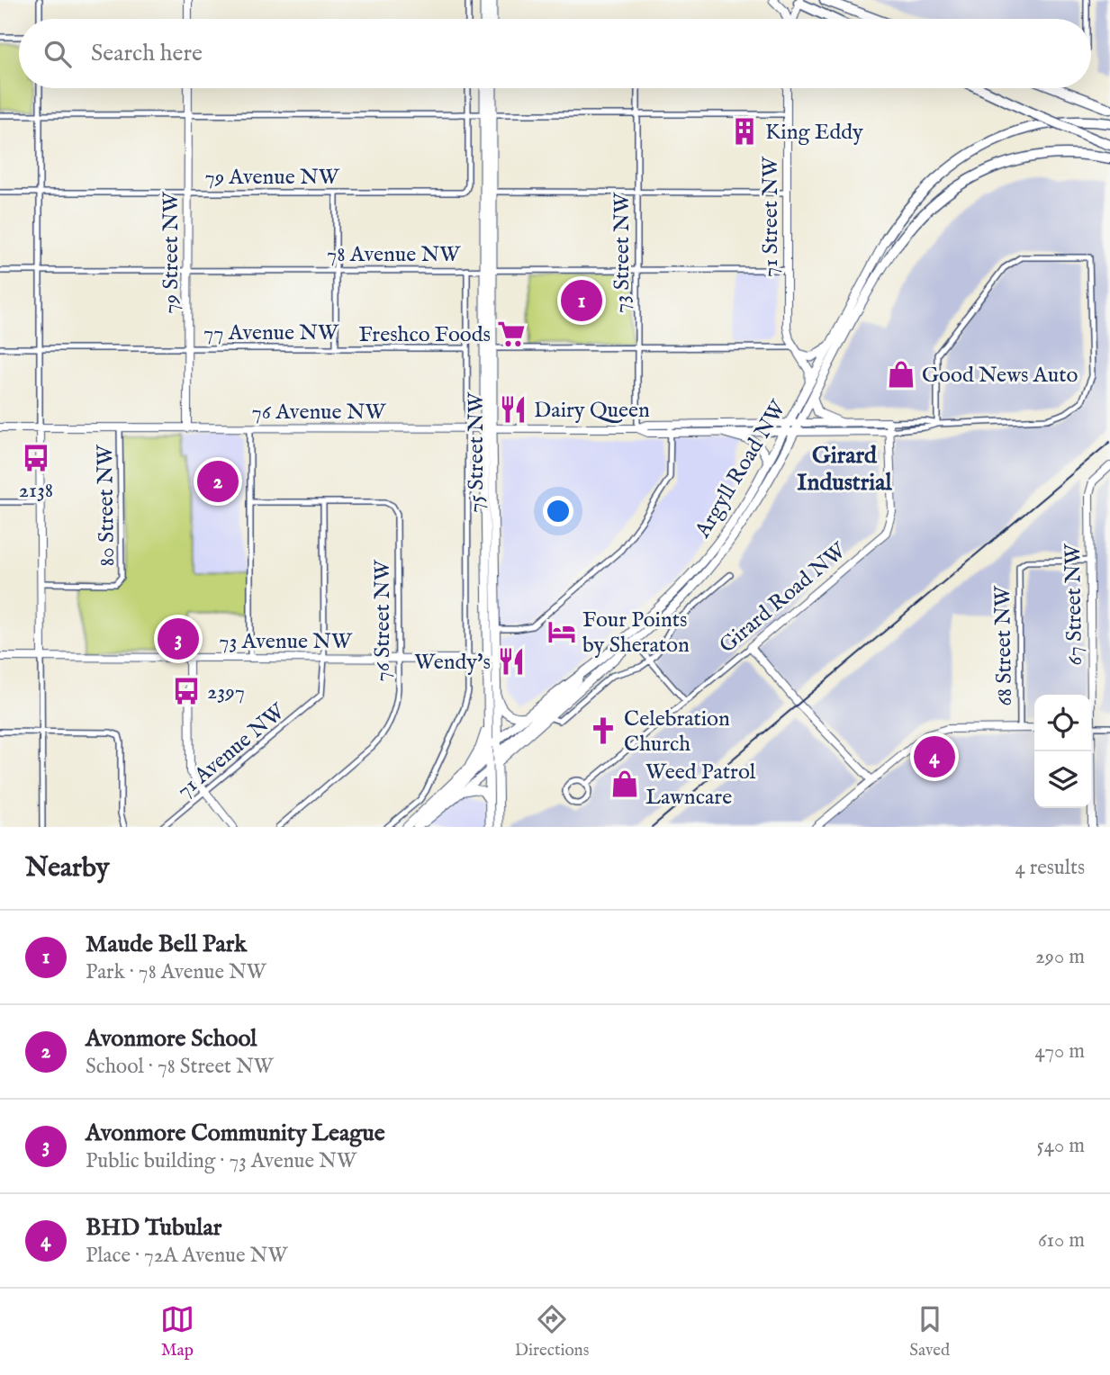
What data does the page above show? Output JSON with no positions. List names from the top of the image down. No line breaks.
{"streets":{"main road":["75 Street NW","Argyll Road NW"],"street":["79 Avenue NW","71 Street NW","79 Street NW","73 Street NW","78 Avenue NW","77 Avenue NW","76 Avenue NW","80 Street NW","Girard Road NW","67 Street NW","76 Street NW","73 Avenue NW","68 Street NW","71 Avenue NW"]},"crossings":[["79 Avenue NW","79 Street NW"],["71 Street NW","78 Avenue NW"],["79 Street NW","78 Avenue NW"],["79 Street NW","77 Avenue NW"],["79 Street NW","76 Avenue NW"],["73 Street NW","78 Avenue NW"],["73 Street NW","76 Avenue NW"],["78 Avenue NW","75 Street NW"],["77 Avenue NW","75 Street NW"],["76 Avenue NW","75 Street NW"],["76 Avenue NW","Argyll Road NW"],["76 Avenue NW","80 Street NW"],["76 Avenue NW","Girard Road NW"],["75 Street NW","Argyll Road NW"],["75 Street NW","73 Avenue NW"],["67 Street NW","68 Street NW"],["76 Street NW","73 Avenue NW"],["73 Avenue NW","71 Avenue NW"]],"districts":["Girard Industrial"],"places":{"building":["King Eddy"],"supermarket":["Freshco Foods"],"shop":["Good News Auto","Weed Patrol Lawncare"],"restaurant":["Dairy Queen","Wendy's"],"bus stop":["2138","2397"],"hotel":["Four Points by Sheraton"],"church":["Celebration Church"]},"page":{"search":"Search here","pins":["1","2","3","4"],"heading":["Nearby","4 results"],"list":[{"mark":"1","name":"Maude Bell Park","note":"Park · 78 Avenue NW","value":"290 m"},{"mark":"2","name":"Avonmore School","note":"School · 78 Street NW","value":"470 m"},{"mark":"3","name":"Avonmore Community League","note":"Public building · 73 Avenue NW","value":"540 m"},{"mark":"4","name":"BHD Tubular","note":"Place · 72A Avenue NW","value":"610 m"}],"nav":["Map","Directions","Saved"]}}
